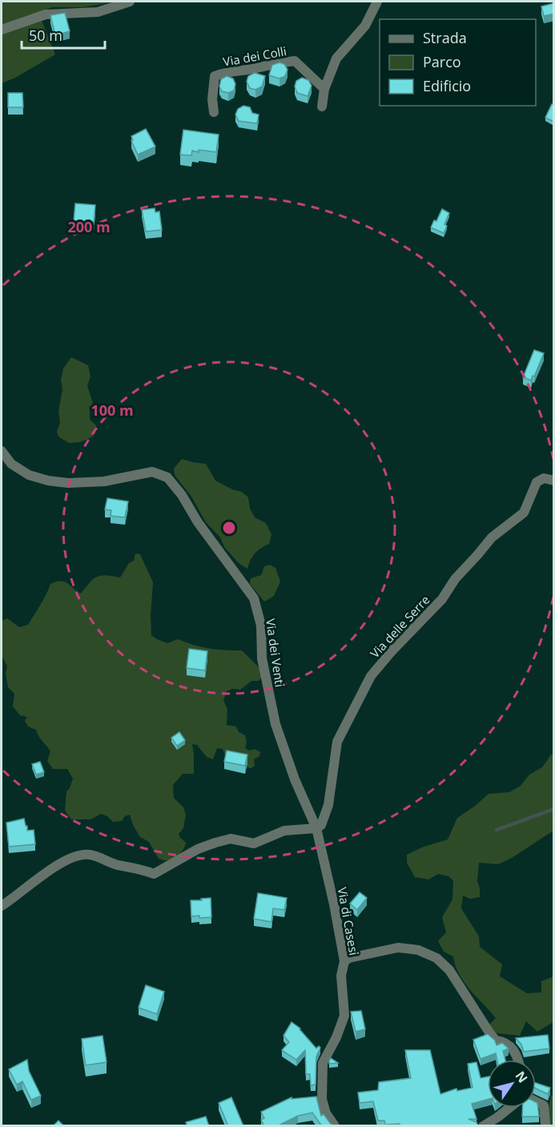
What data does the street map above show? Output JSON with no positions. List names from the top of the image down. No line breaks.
{"streets":{"street":["Via dei Colli","Via delle Serre","Via dei Venti","Via di Casesi"]},"crossings":[["Via delle Serre","Via dei Venti"],["Via delle Serre","Via di Casesi"],["Via dei Venti","Via di Casesi"]],"legend":["Strada","Parco","Edificio"],"scale_bar":"50 m","north":"top right","rings":["200 m","100 m"]}
